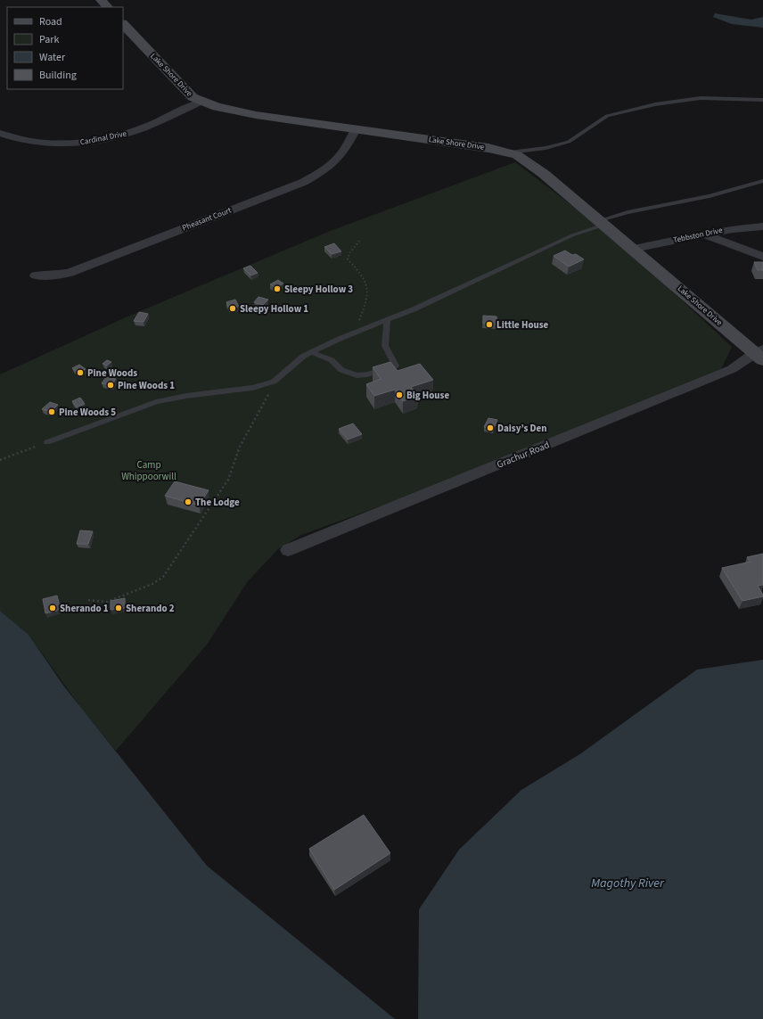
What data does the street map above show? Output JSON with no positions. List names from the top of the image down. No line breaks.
{"streets":{"street":["Lake Shore Drive","Cardinal Drive","Pheasant Court","Tebbston Drive","Grachur Road"]},"crossings":[["Lake Shore Drive","Cardinal Drive"],["Lake Shore Drive","Pheasant Court"],["Lake Shore Drive","Tebbston Drive"],["Lake Shore Drive","Grachur Road"]],"water":["Magothy River"],"parks":["Camp Whippoorwill"],"places":["Sleepy Hollow 3","Sleepy Hollow 1","Little House","Pine Woods","Pine Woods 1","Big House","Pine Woods 5","Daisy’s Den","The Lodge","Sherando 1","Sherando 2"],"legend":["Road","Park","Water","Building"]}
